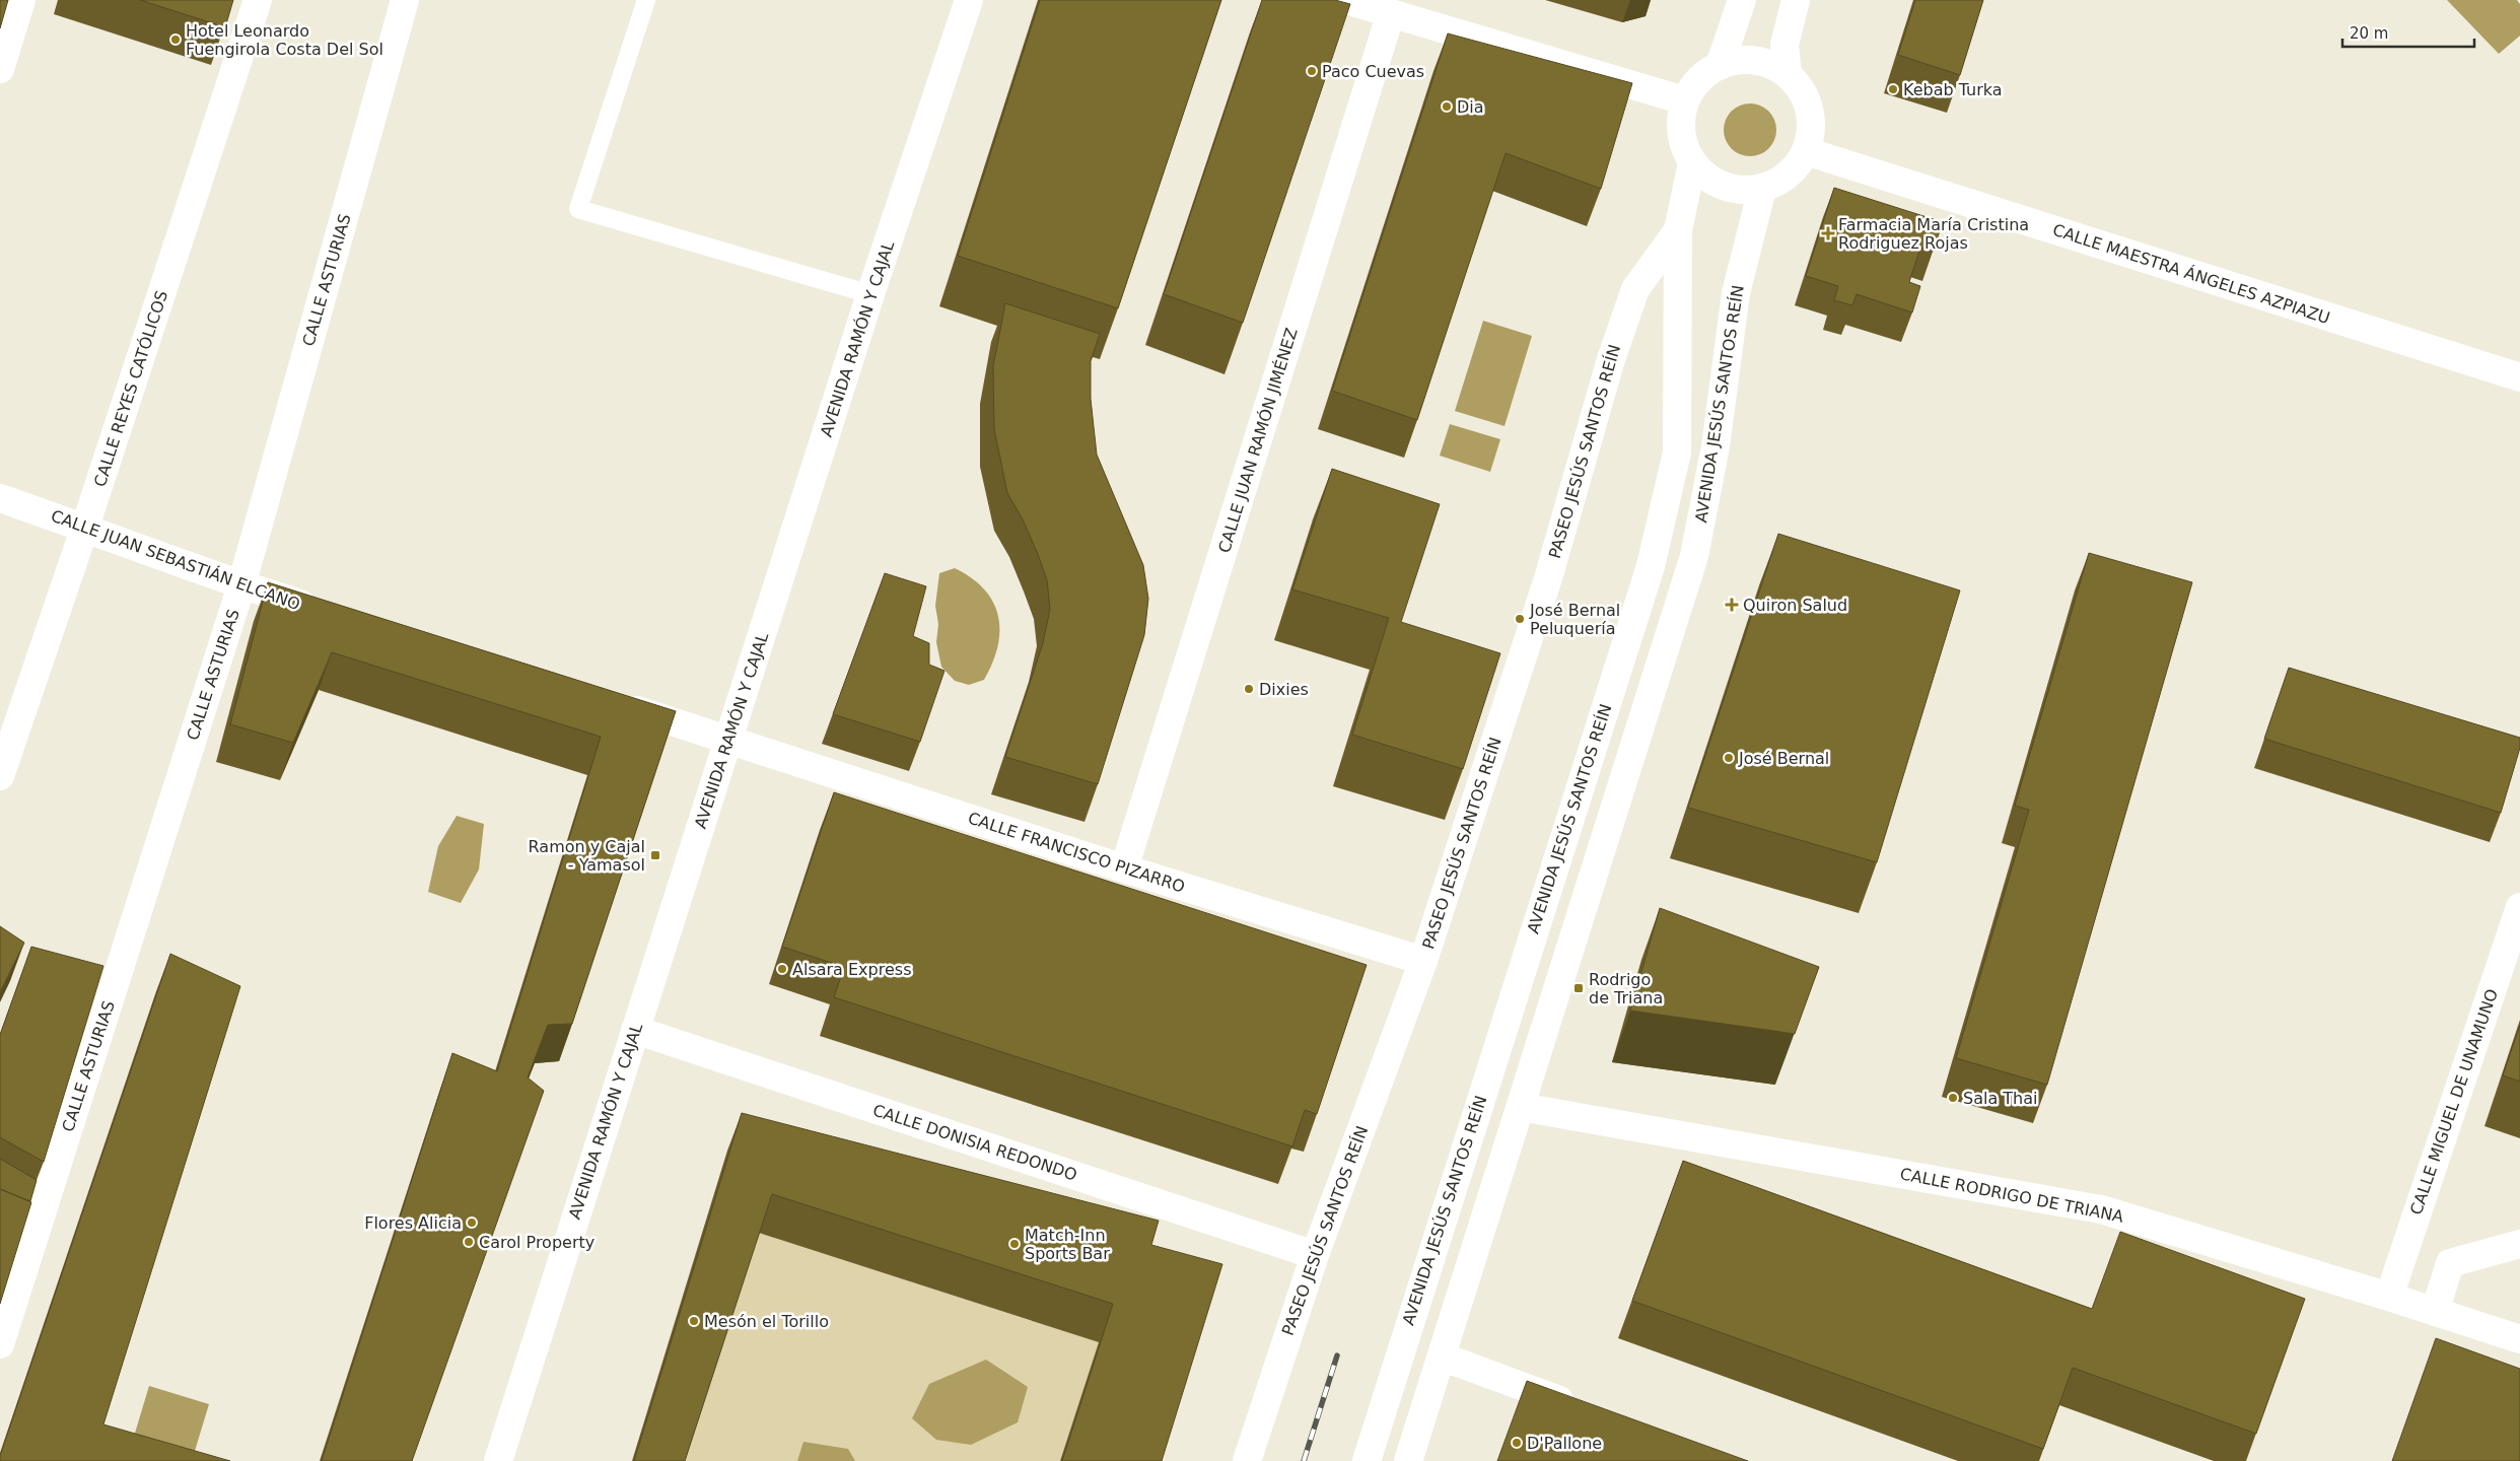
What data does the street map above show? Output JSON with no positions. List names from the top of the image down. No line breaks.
{"streets":{"street":["CALLE MAESTRA ÁNGELES AZPIAZU","CALLE ASTURIAS","AVENIDA RAMÓN Y CAJAL","CALLE REYES CATÓLICOS","AVENIDA JESÚS SANTOS REÍN","CALLE JUAN RAMÓN JIMÉNEZ","PASEO JESÚS SANTOS REÍN","CALLE JUAN SEBASTIÁN ELCANO","CALLE FRANCISCO PIZARRO","CALLE MIGUEL DE UNAMUNO","CALLE DONISIA REDONDO","CALLE RODRIGO DE TRIANA"]},"crossings":[["CALLE MAESTRA ÁNGELES AZPIAZU","AVENIDA JESÚS SANTOS REÍN"],["CALLE ASTURIAS","CALLE JUAN SEBASTIÁN ELCANO"],["AVENIDA RAMÓN Y CAJAL","CALLE FRANCISCO PIZARRO"],["AVENIDA RAMÓN Y CAJAL","CALLE DONISIA REDONDO"],["CALLE REYES CATÓLICOS","CALLE JUAN SEBASTIÁN ELCANO"],["AVENIDA JESÚS SANTOS REÍN","PASEO JESÚS SANTOS REÍN"],["AVENIDA JESÚS SANTOS REÍN","CALLE RODRIGO DE TRIANA"],["CALLE JUAN RAMÓN JIMÉNEZ","CALLE FRANCISCO PIZARRO"],["PASEO JESÚS SANTOS REÍN","CALLE FRANCISCO PIZARRO"],["PASEO JESÚS SANTOS REÍN","CALLE DONISIA REDONDO"],["CALLE MIGUEL DE UNAMUNO","CALLE RODRIGO DE TRIANA"]],"places":{"other":["Hotel Leonardo Fuengirola Costa Del Sol","Paco Cuevas","Kebab Turka","Dia","José Bernal Peluquería","Dixies","José Bernal","Alsara Express","Sala Thai","Flores Alicia","Carol Property","Match-Inn Sports Bar","Mesón el Torillo","D'Pallone"],"health":["Farmacia María Cristina Rodriguez Rojas","Quiron Salud"],"transit":["Ramon y Cajal - Yamasol","Rodrigo de Triana"]},"scale_bar":"20 m"}
